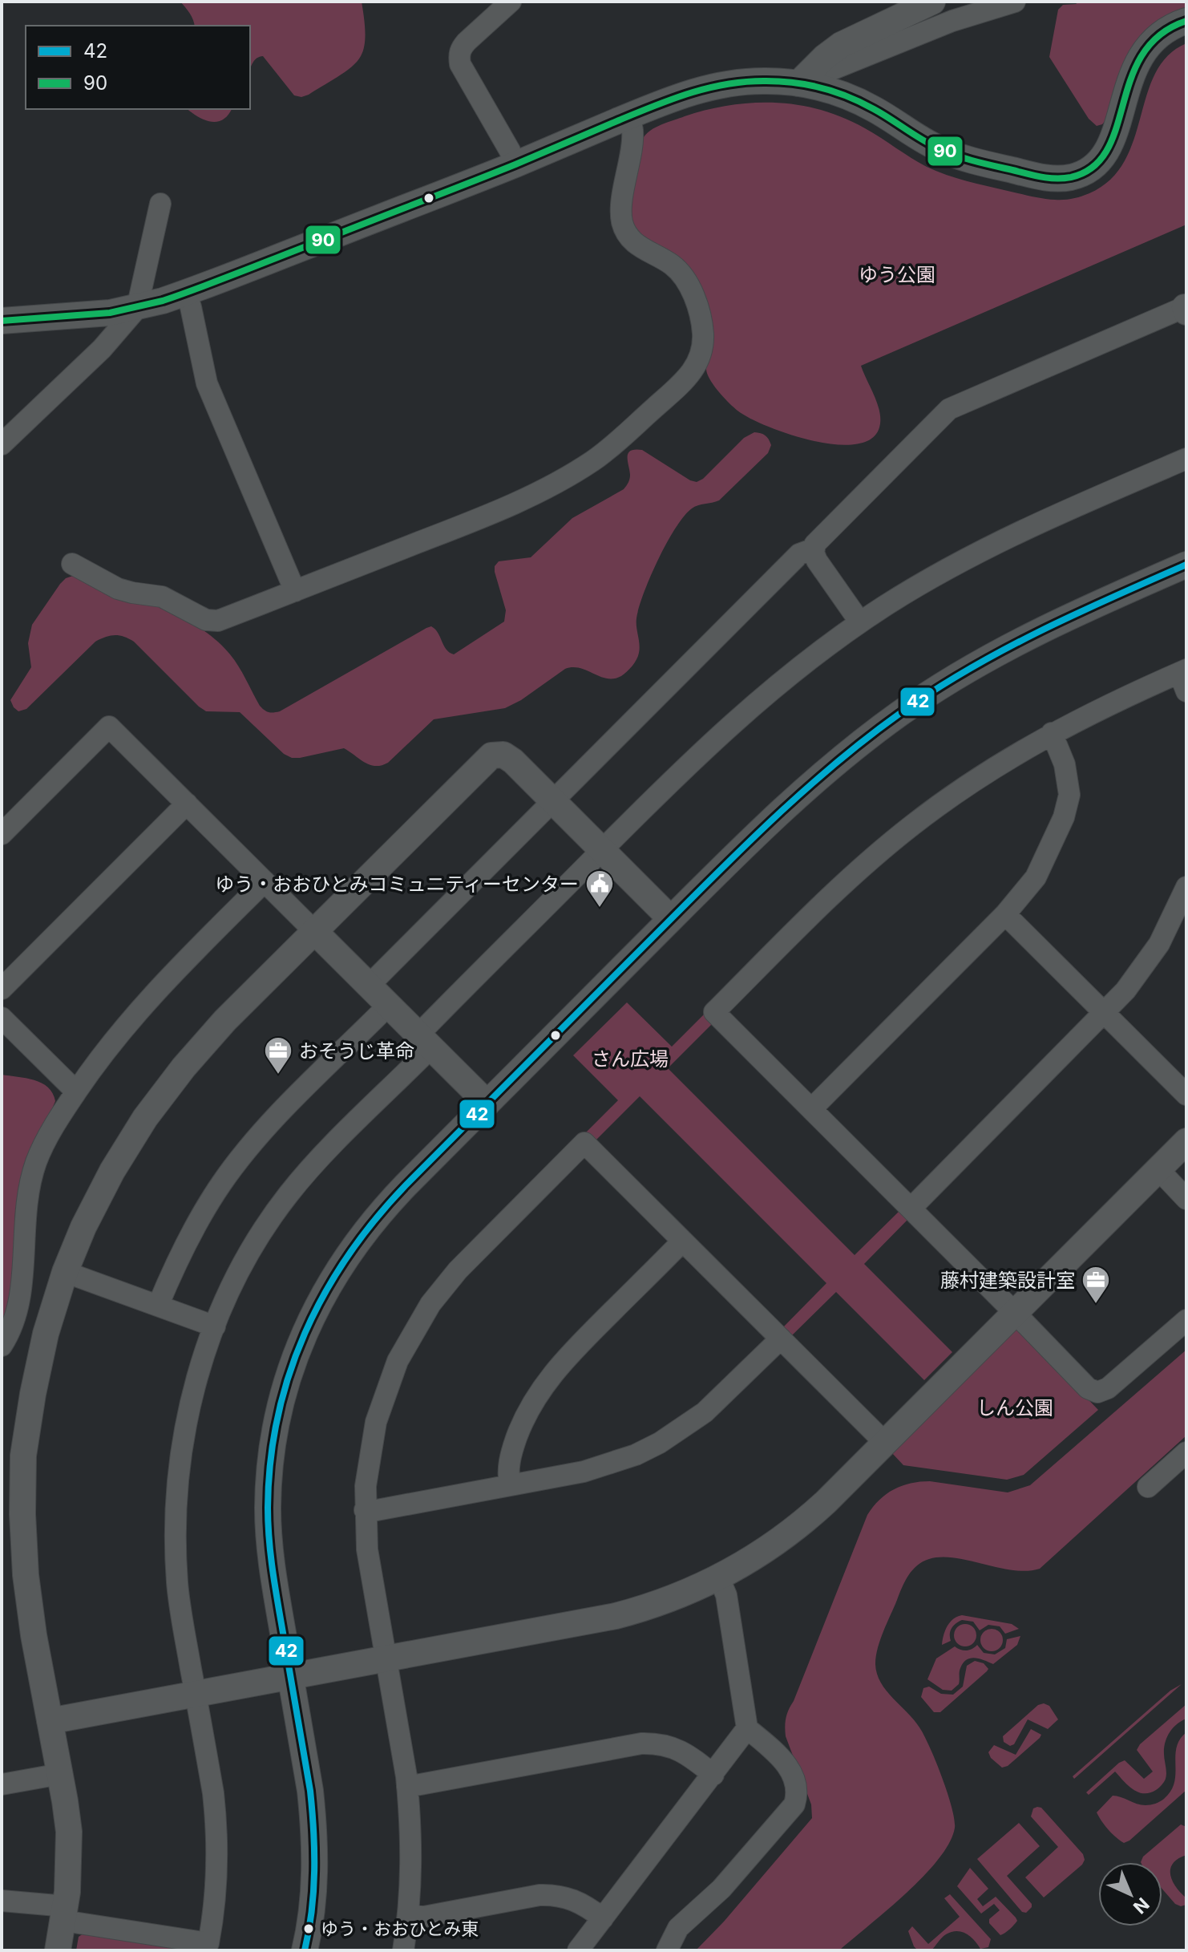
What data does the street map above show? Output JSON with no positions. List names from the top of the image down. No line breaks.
{"parks":["ゆう公園","さん広場","しん公園"],"places":{"public building":["ゆう・おおひとみコミュニティーセンター"],"office":["おそうじ革命","藤村建築設計室"],"other":["ゆう・おおひとみ東"]},"lines":["transit line 90","transit line 42"],"legend":["42","90"],"north":"bottom right"}
